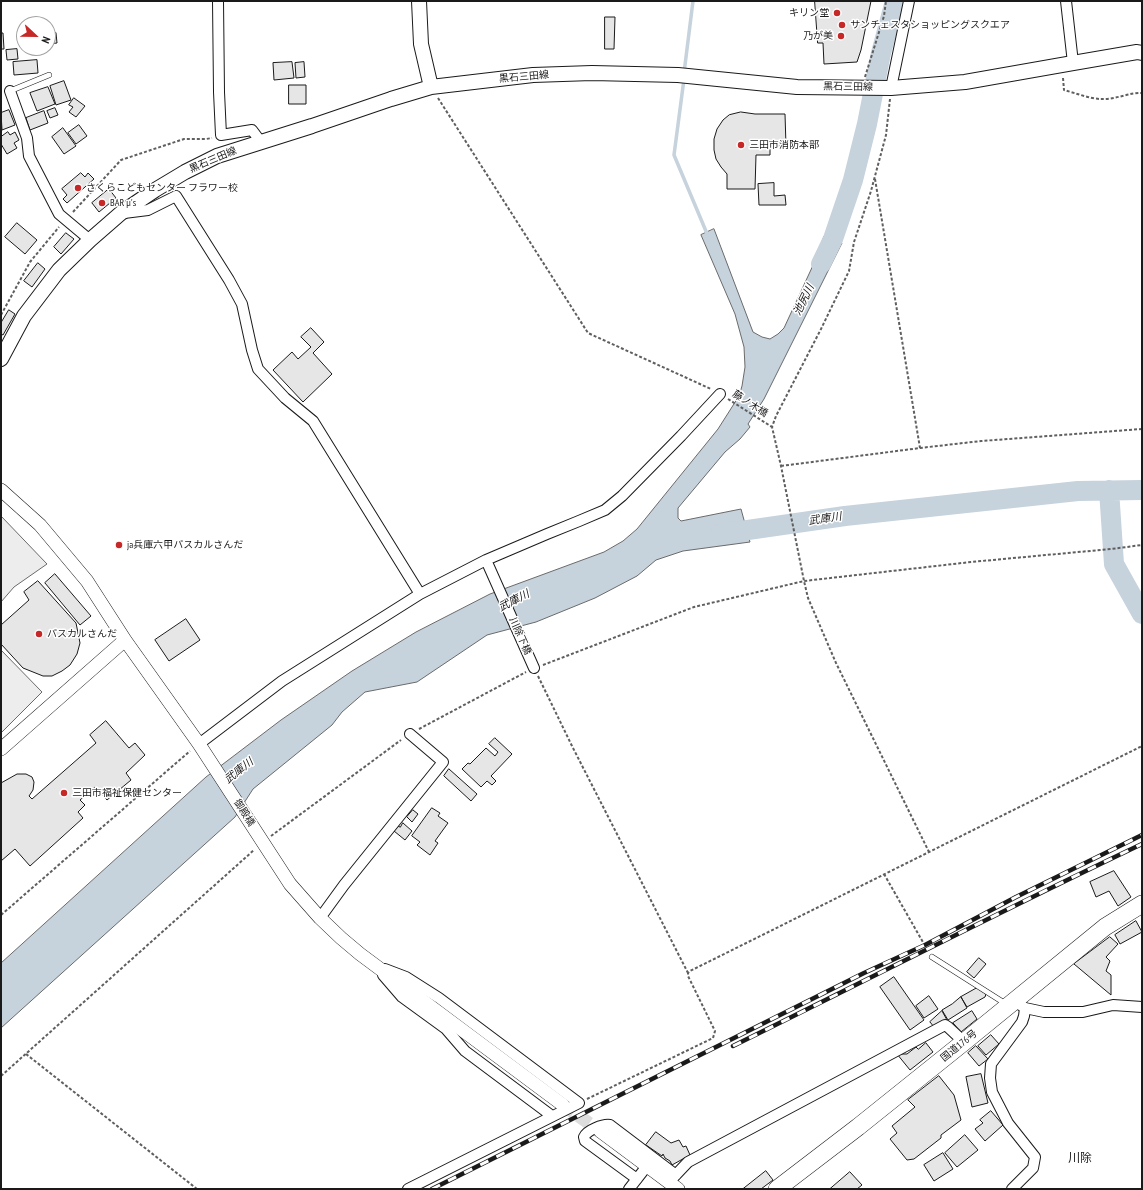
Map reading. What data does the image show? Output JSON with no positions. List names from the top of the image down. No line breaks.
{"streets":{"highway":["国道176号"],"main road":["黒石三田線"],"street":["川除下橋","御殿橋"],"path":["藤ノ木橋"]},"crossings":[["黒石三田線","藤ノ木橋"]],"districts":["川除"],"water":["池尻川","武庫川"],"places":["キリン堂","サンチェスタショッピングスクエア","乃が美","三田市消防本部","さくらこどもセンター フラワー校","BAR μ's","ja兵庫六甲パスカルさんだ","パスカルさんだ","三田市福祉保健センター"],"north":"right"}
